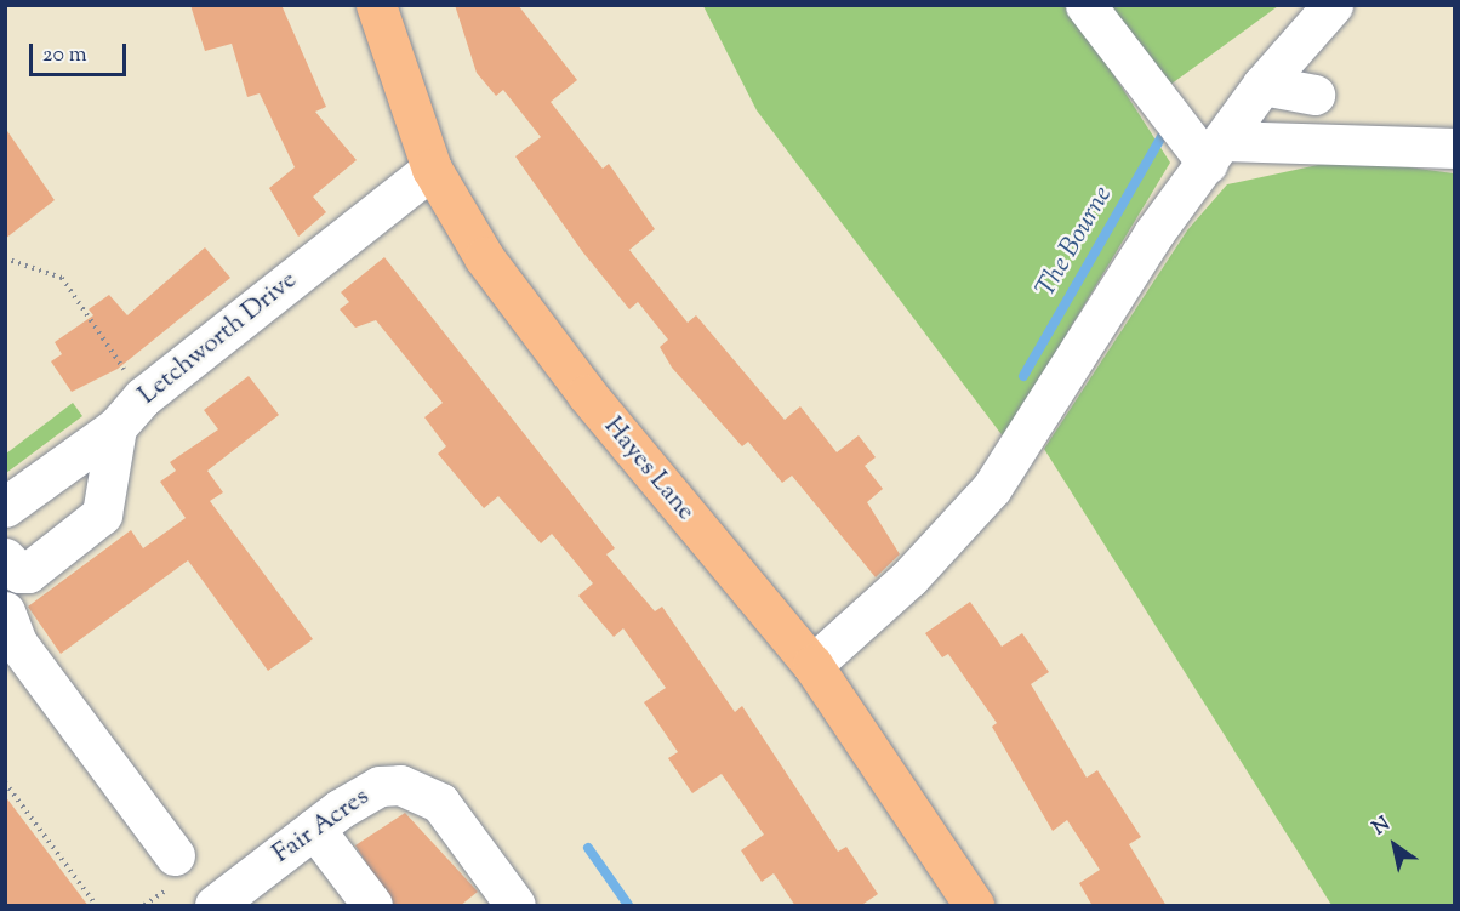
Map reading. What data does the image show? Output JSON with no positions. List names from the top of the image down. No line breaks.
{"streets":{"main road":["Hayes Lane"],"street":["Letchworth Drive","Fair Acres"]},"crossings":[["Letchworth Drive","Hayes Lane"]],"water":["The Bourne"],"scale_bar":"20 m","north":"top left"}
